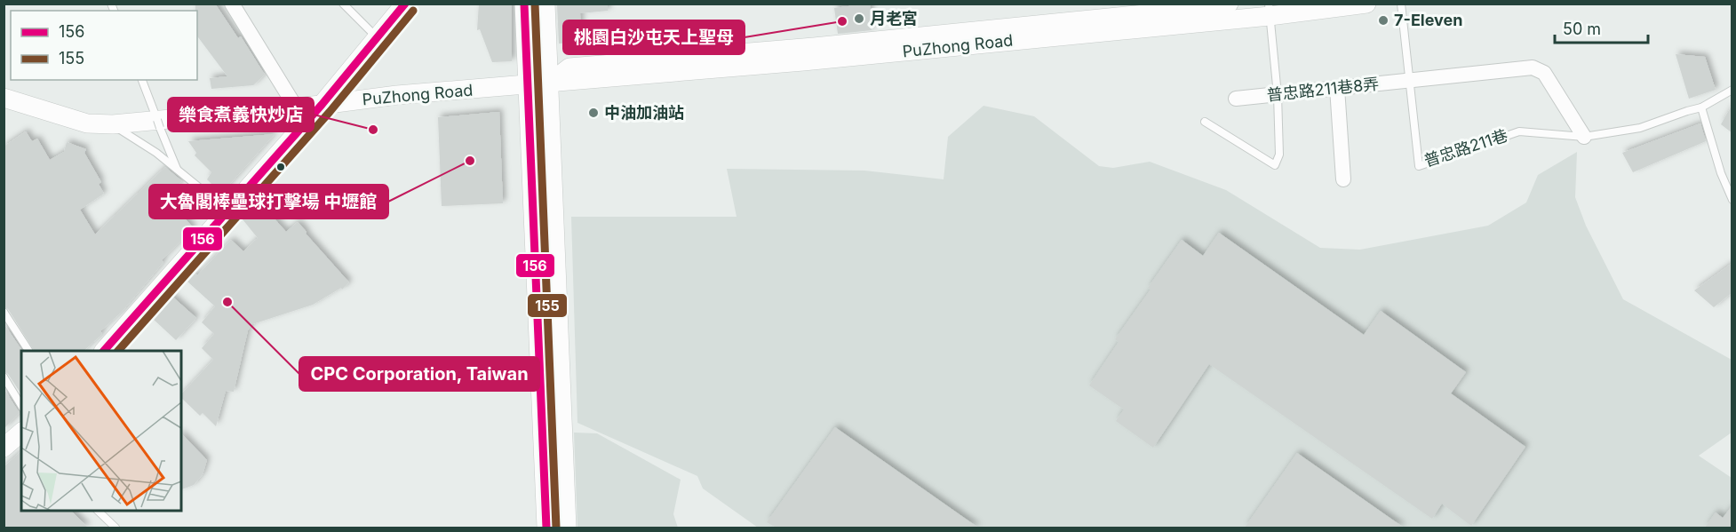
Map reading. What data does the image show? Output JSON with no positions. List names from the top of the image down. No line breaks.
{"streets":{"street":["PuZhong Road","普忠路211巷8弄"],"lane":["普忠路211巷"]},"crossings":[["普忠路211巷8弄","普忠路211巷"]],"places":["月老宮","7-Eleven","桃園白沙屯天上聖母","中油加油站","樂食煮義快炒店","大魯閣棒壘球打擊場 中壢館","CPC Corporation, Taiwan"],"lines":["transit line 156","transit line 155"],"legend":["156","155"],"scale_bar":"50 m"}
